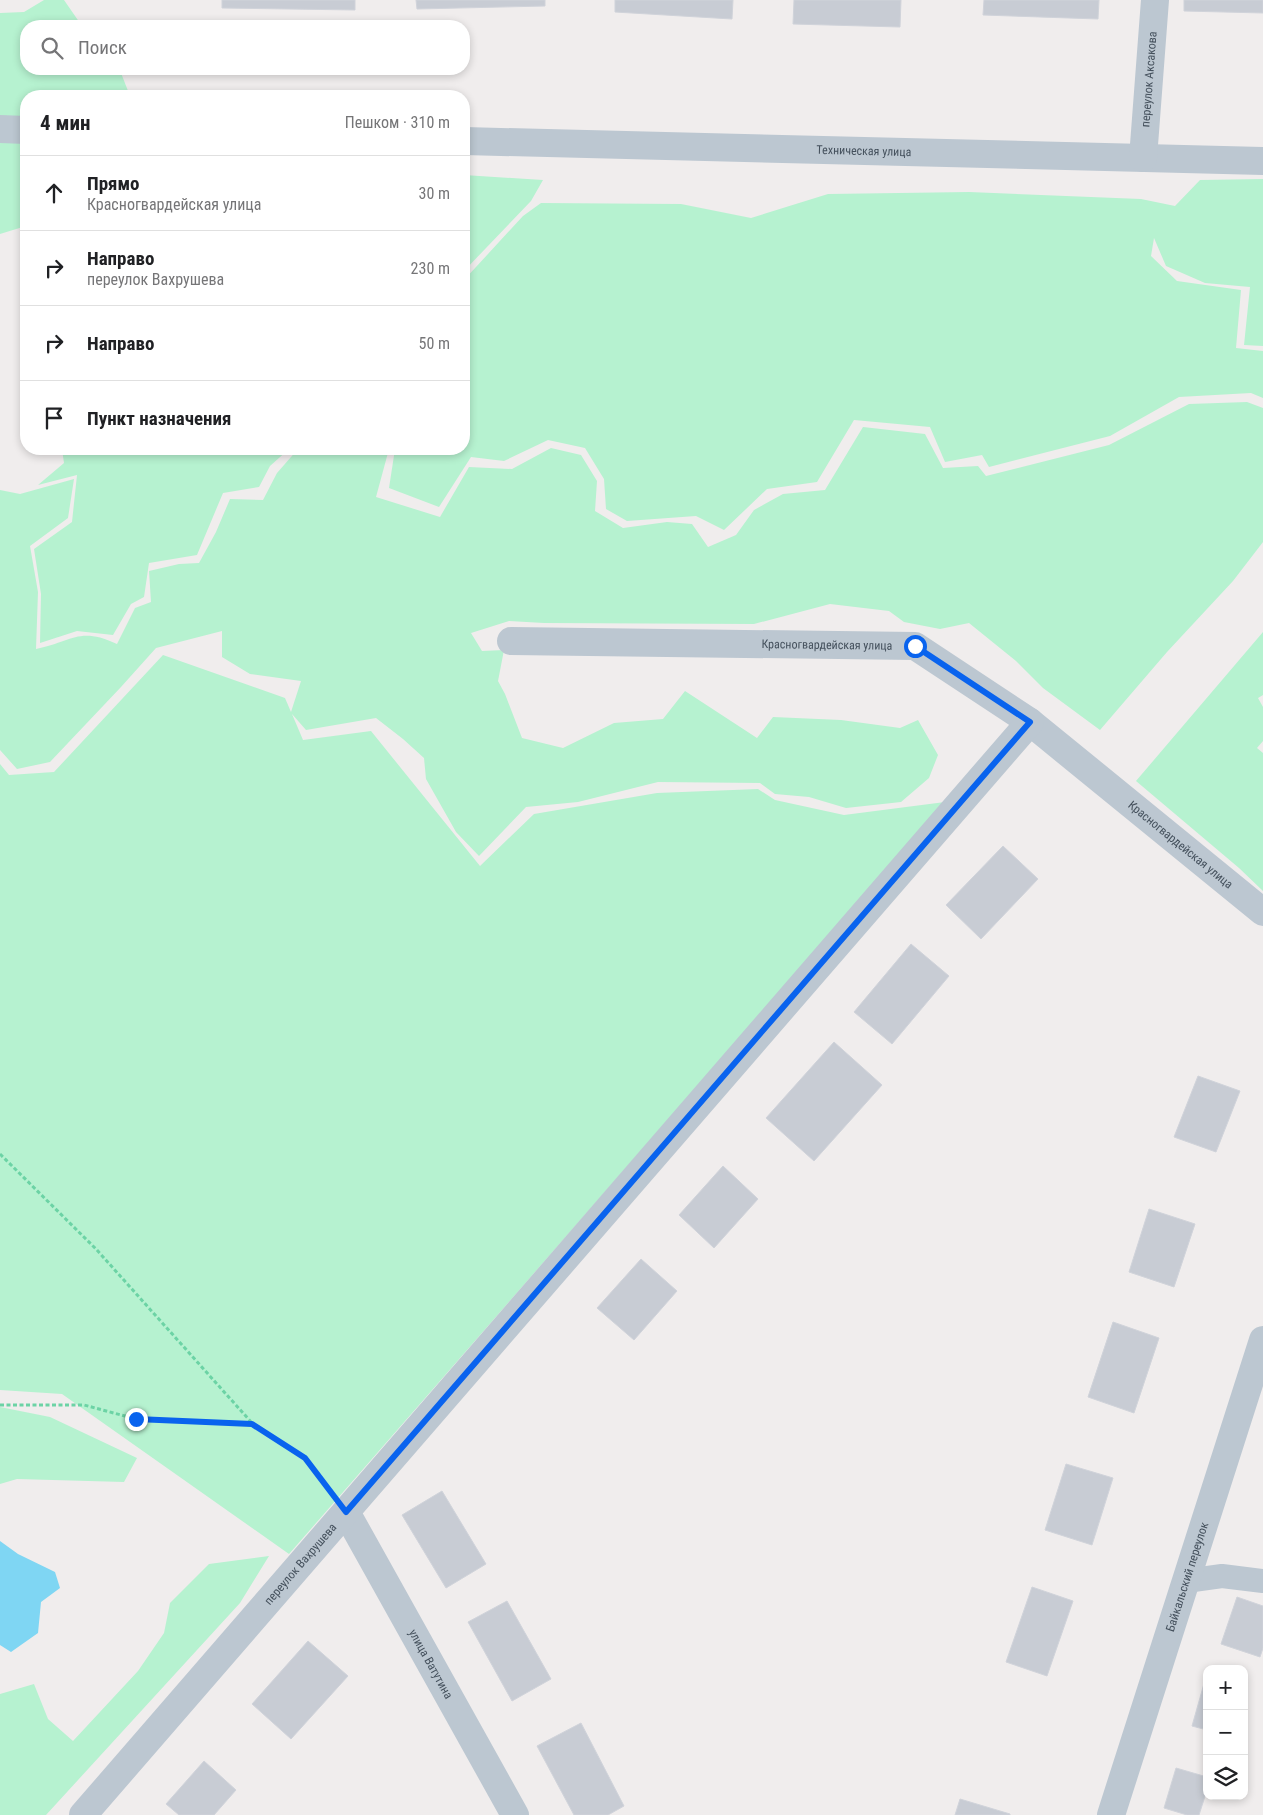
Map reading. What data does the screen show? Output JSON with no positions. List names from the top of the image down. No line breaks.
{"streets":{"street":["переулок Аксакова","Техническая улица","Красногвардейская улица","переулок Вахрушева","Байкальский переулок","улица Ватутина"]},"crossings":[["переулок Аксакова","Техническая улица"],["Красногвардейская улица","переулок Вахрушева"],["переулок Вахрушева","улица Ватутина"]],"page":{"search":"Поиск","heading":["4 мин","Пешком · 310 m"],"list":[["Прямо","Красногвардейская улица","30 m"],["Направо","переулок Вахрушева","230 m"],["Направо","50 m"],"Пункт назначения"],"map_buttons":["+","−"]}}
